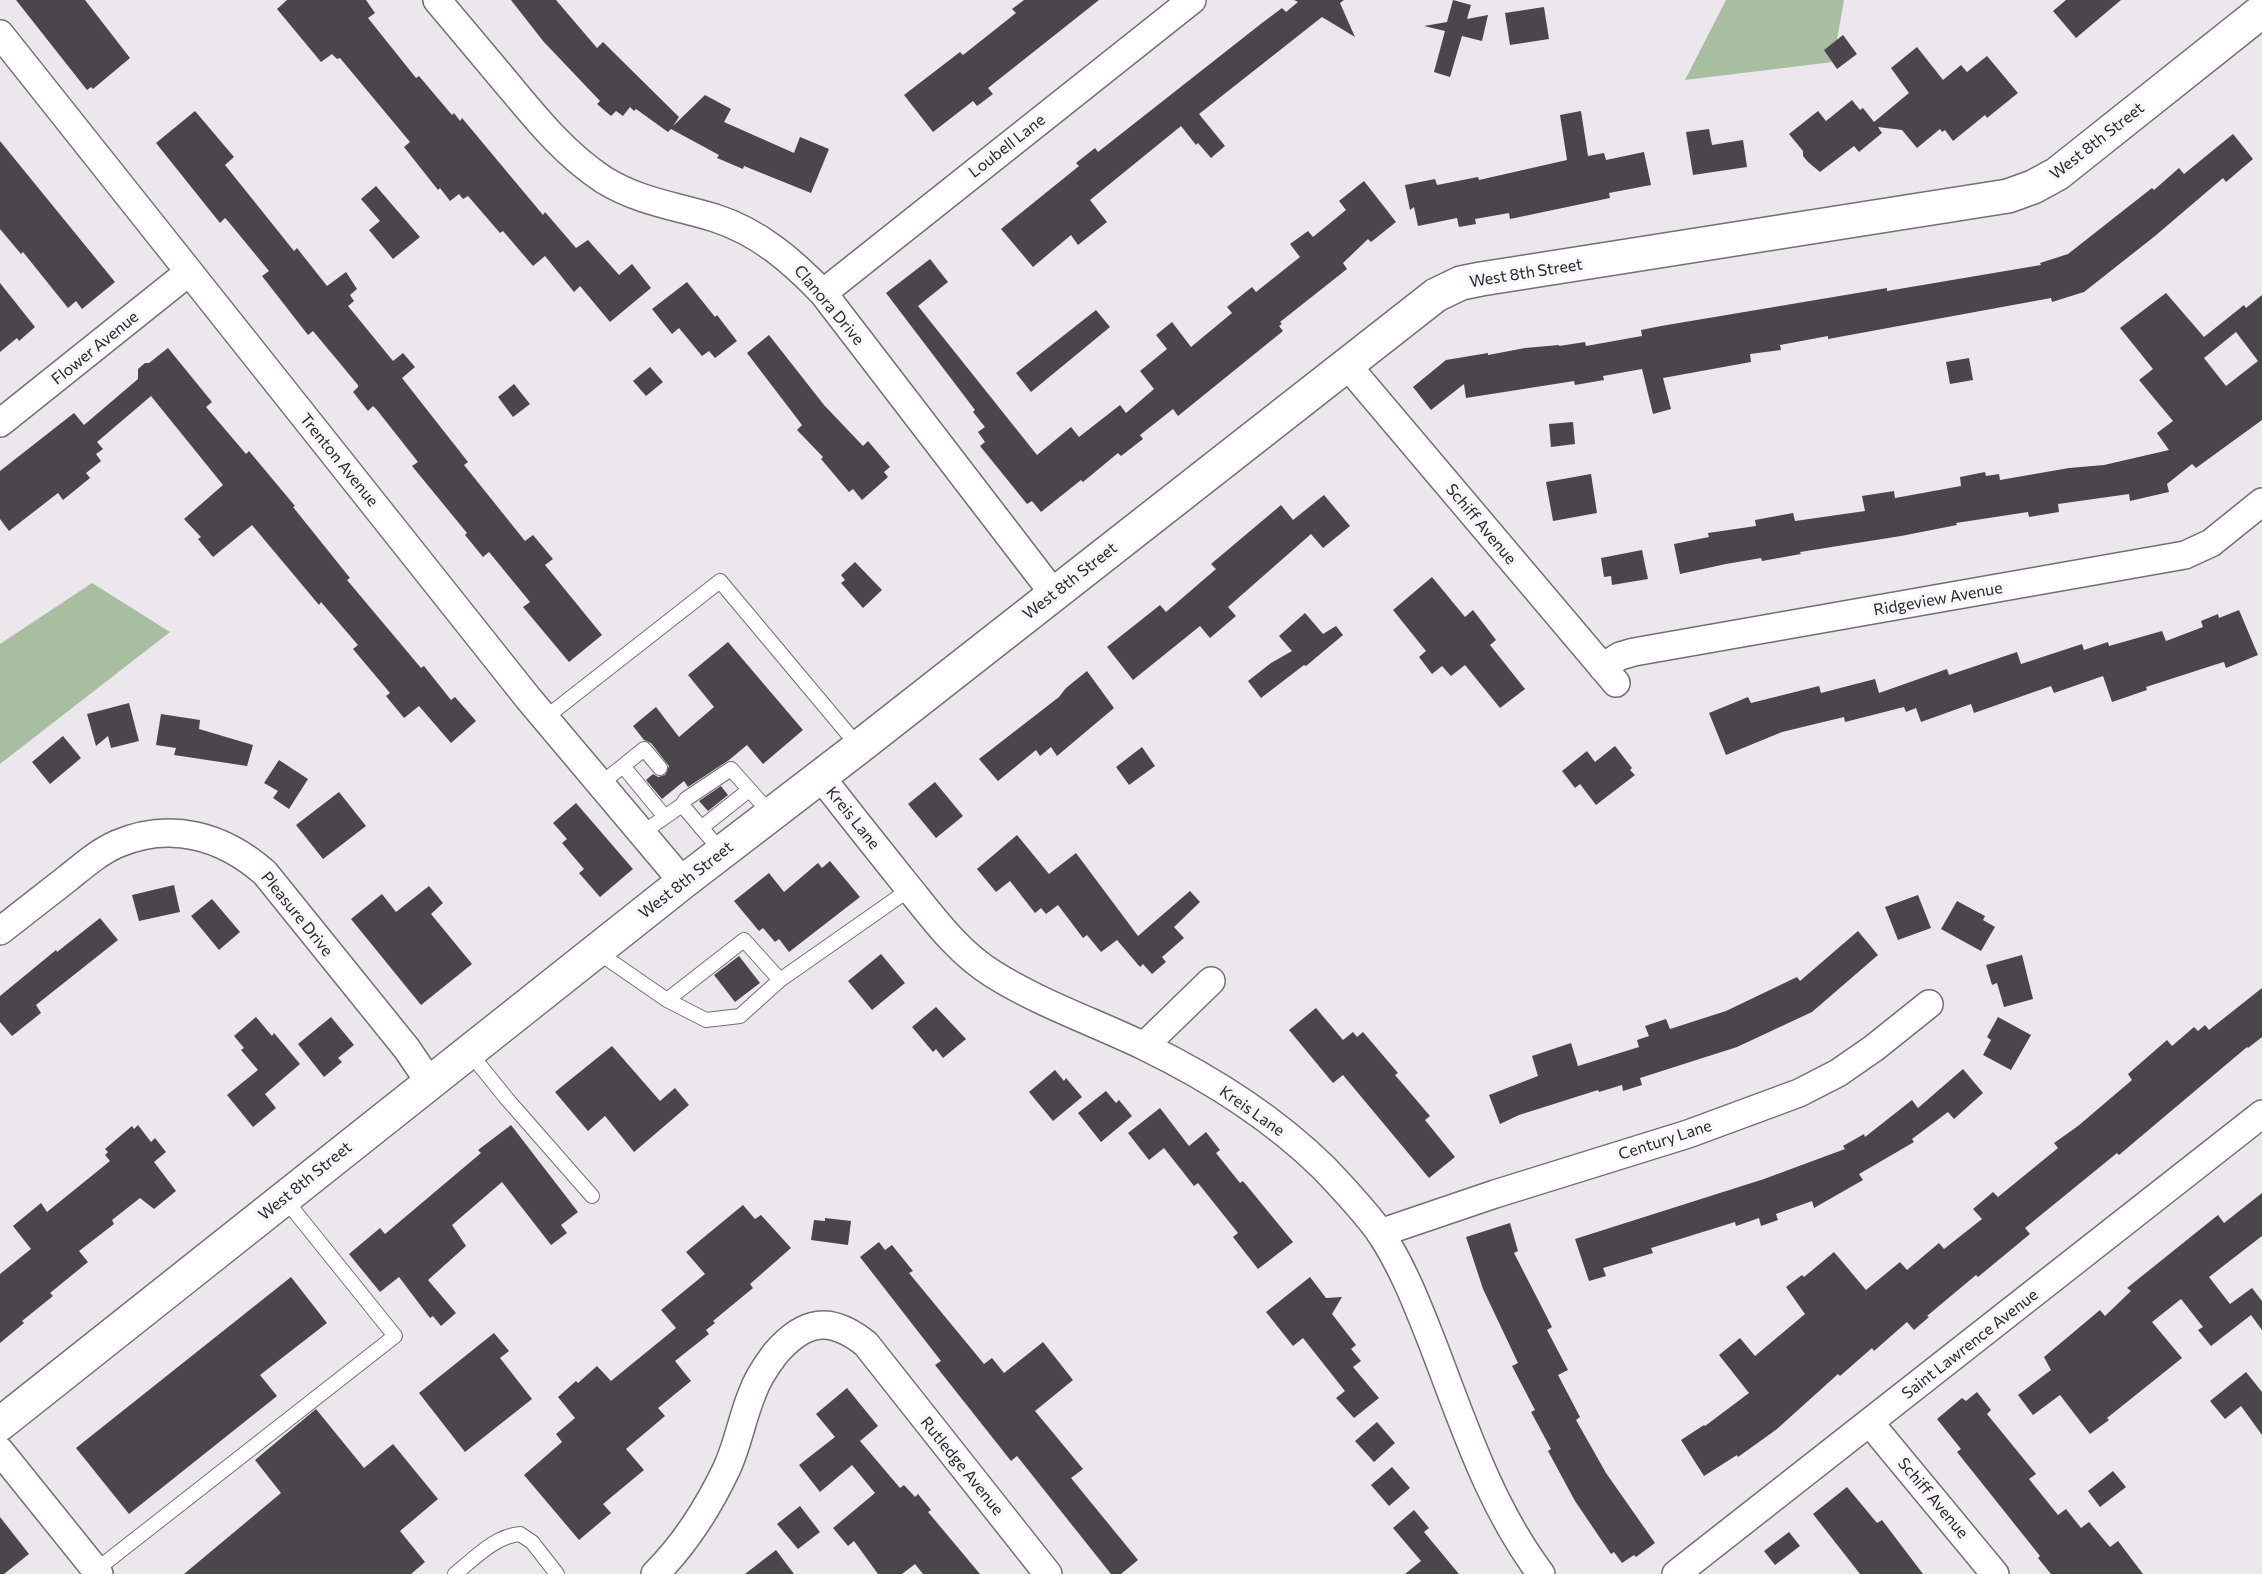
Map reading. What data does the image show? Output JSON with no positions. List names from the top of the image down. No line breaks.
{"streets":{"street":["West 8th Street","Loubell Lane","Clanora Drive","Flower Avenue","Trenton Avenue","Schiff Avenue","Ridgeview Avenue","Kreis Lane","Pleasure Drive","Century Lane","Saint Lawrence Avenue","Rutledge Avenue"]},"crossings":[["West 8th Street","Clanora Drive"],["West 8th Street","Trenton Avenue"],["West 8th Street","Schiff Avenue"],["West 8th Street","Kreis Lane"],["West 8th Street","Pleasure Drive"],["Loubell Lane","Clanora Drive"],["Flower Avenue","Trenton Avenue"],["Schiff Avenue","Ridgeview Avenue"],["Schiff Avenue","Saint Lawrence Avenue"],["Kreis Lane","Century Lane"]]}
